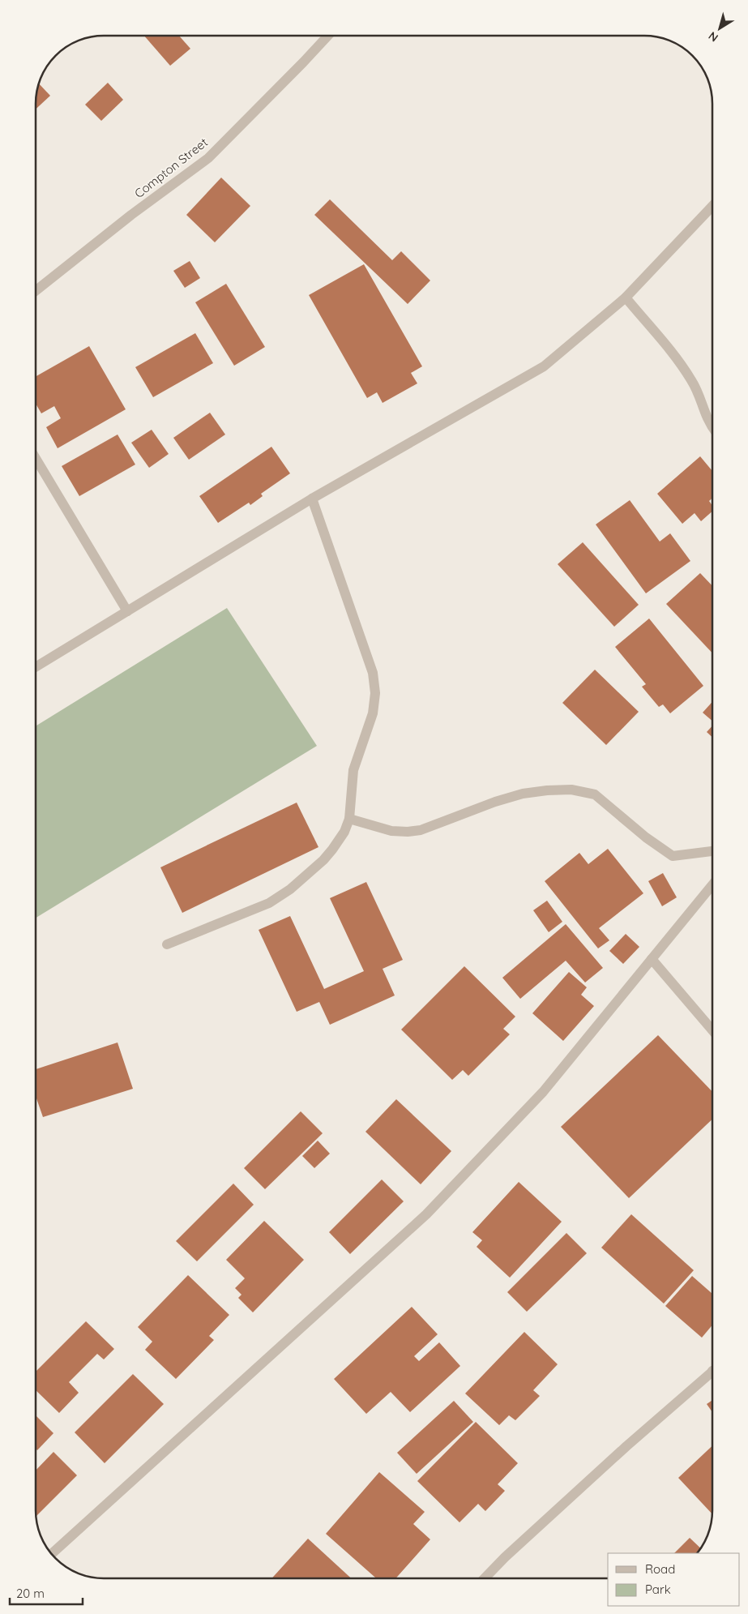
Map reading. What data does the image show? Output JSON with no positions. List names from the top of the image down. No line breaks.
{"streets":{"street":["Compton Street"]},"legend":["Road","Park"],"scale_bar":"20 m","north":"bottom left"}
